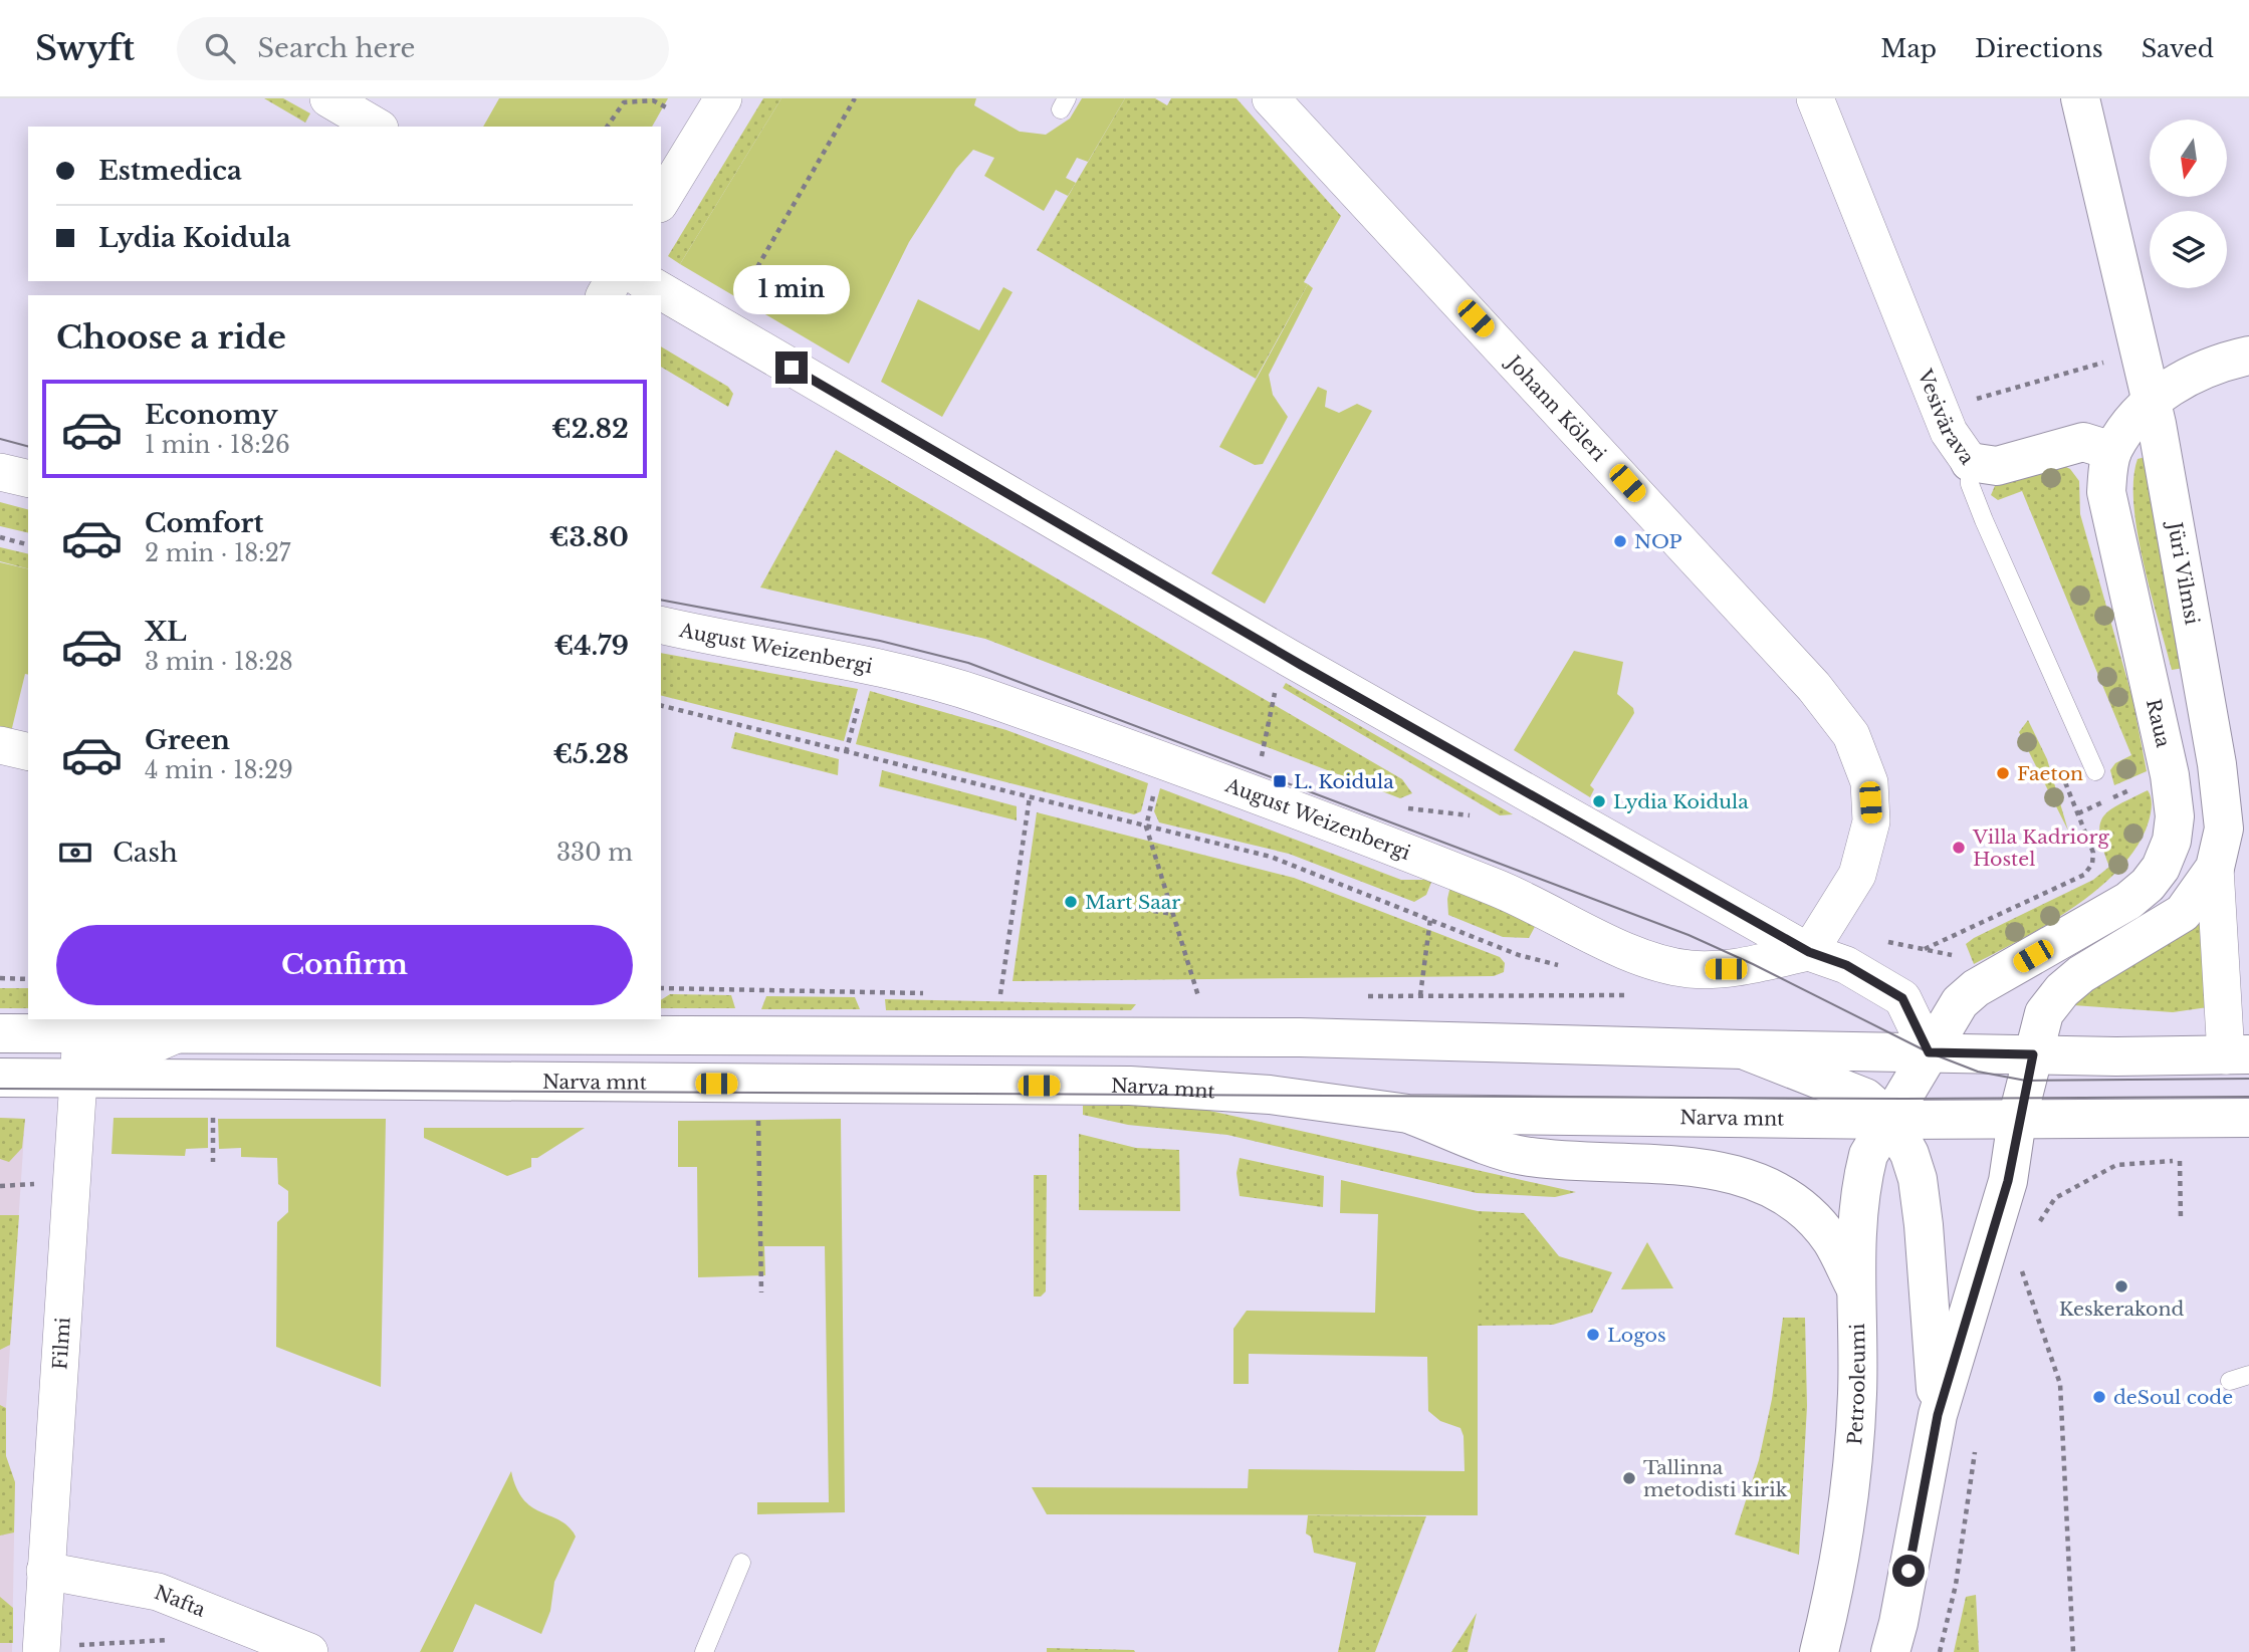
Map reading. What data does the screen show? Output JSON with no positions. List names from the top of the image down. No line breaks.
{"streets":{"main road":["Jüri Vilmsi","Raua","Narva mnt","Petrooleumi"],"street":["Johann Köleri","Vesivärava","August Weizenbergi","Filmi","Nafta"]},"crossings":[["Johann Köleri","August Weizenbergi"],["Jüri Vilmsi","Raua"],["Jüri Vilmsi","Narva mnt"],["Raua","Narva mnt"],["Raua","Petrooleumi"],["Narva mnt","Filmi"],["Narva mnt","Petrooleumi"],["Filmi","Nafta"]],"places":{"other":["NOP","Faeton","Lydia Koidula","Villa Kadriorg Hostel","Mart Saar","Keskerakond","Logos","deSoul code","Tallinna metodisti kirik"],"transit":["L. Koidula"]},"north":"bottom","page":{"header":"Swyft","search":"Search here","nav":["Map","Directions","Saved"],"banner":["Estmedica","Lydia Koidula"],"bubble":"1 min","heading":"Choose a ride","list":[{"name":"Economy","note":"1 min · 18:26","value":"€2.82"},{"name":"Comfort","note":"2 min · 18:27","value":"€3.80"},{"name":"XL","note":"3 min · 18:28","value":"€4.79"},{"name":"Green","note":"4 min · 18:29","value":"€5.28"}],"pay":["Cash","330 m"],"buttons":"Confirm"}}
